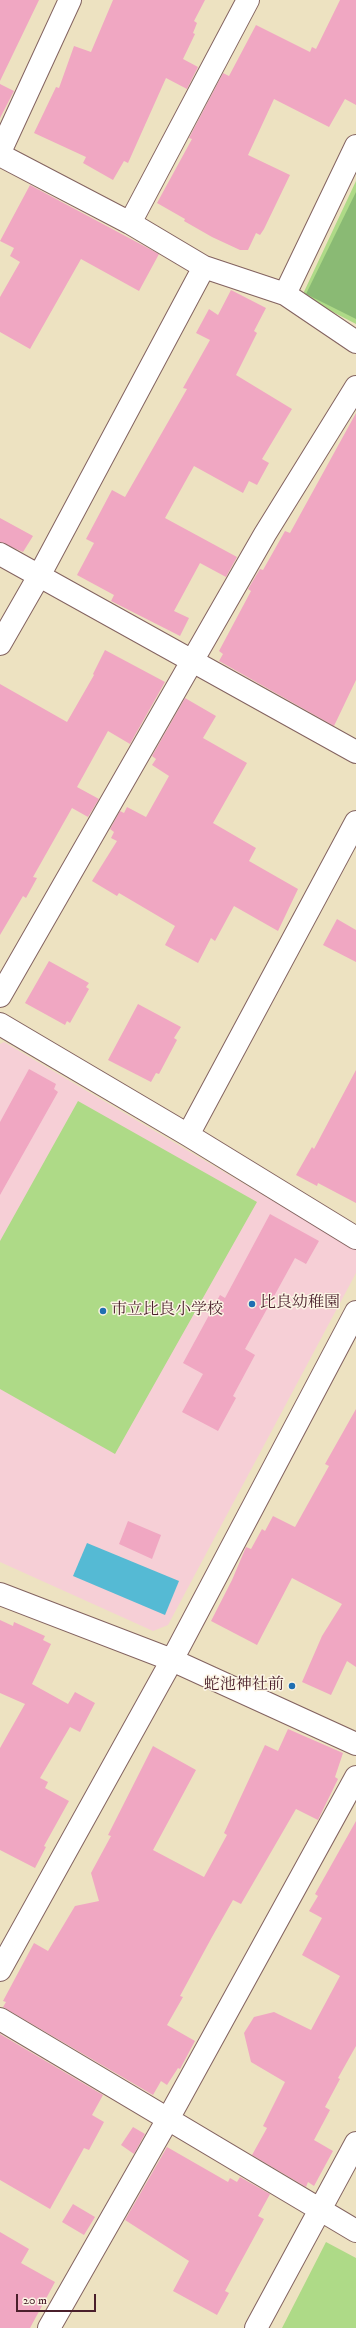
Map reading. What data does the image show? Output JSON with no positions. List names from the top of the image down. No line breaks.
{"places":["比良幼稚園","市立比良小学校","蛇池神社前"],"scale_bar":"20 m"}
